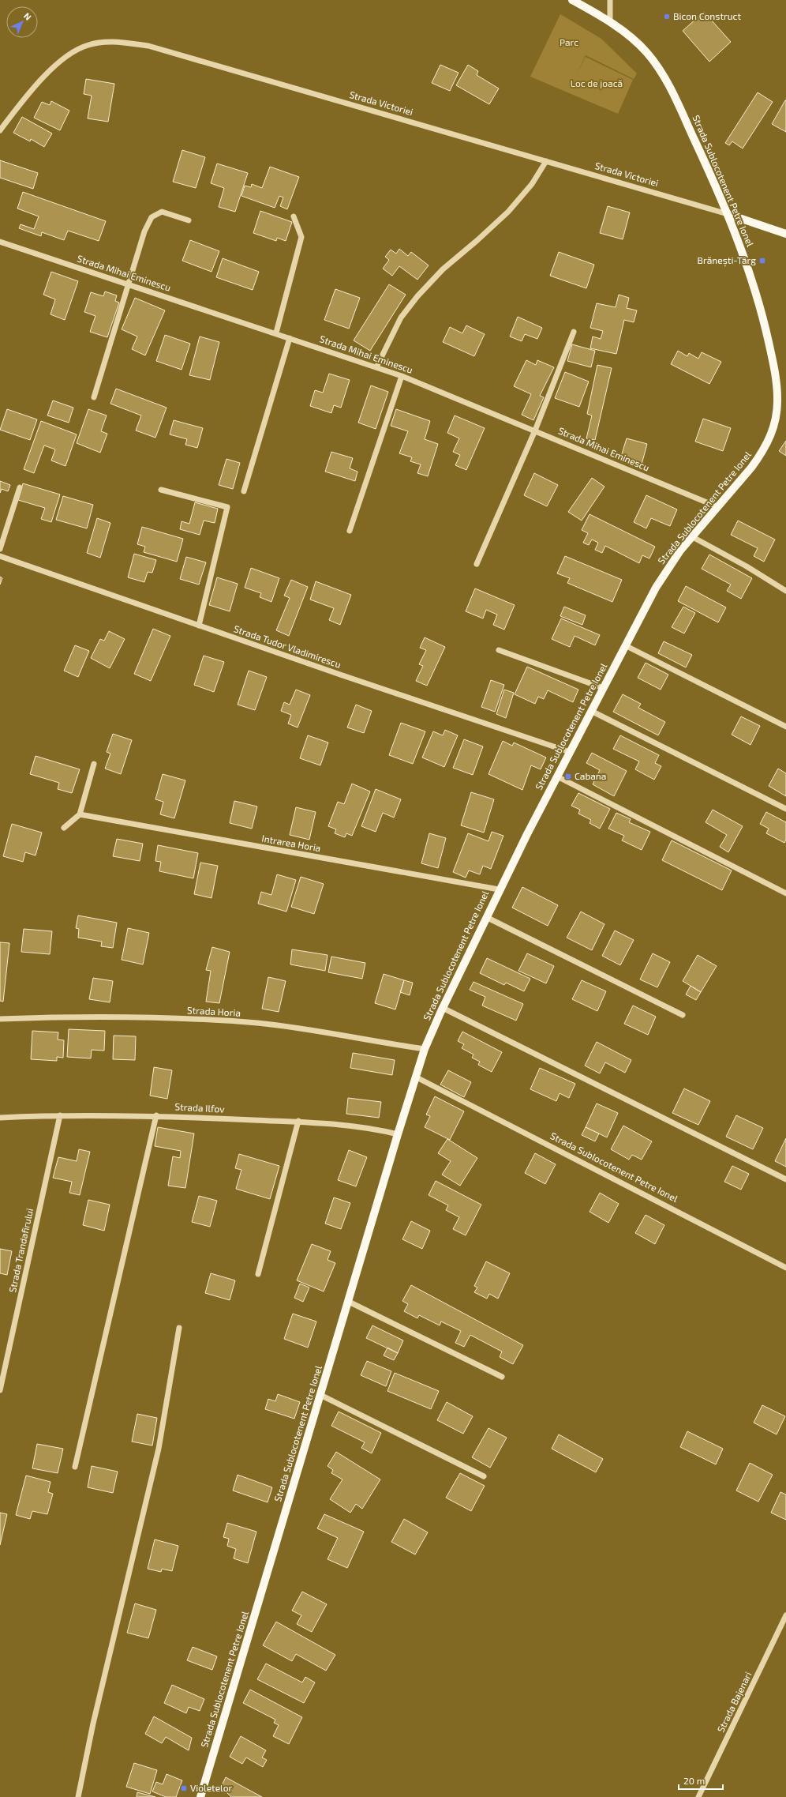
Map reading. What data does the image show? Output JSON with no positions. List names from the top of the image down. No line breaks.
{"streets":{"main road":["Strada Victoriei","Strada Sublocotenent Petre Ionel"],"street":["Strada Mihai Eminescu","Strada Tudor Vladimirescu","Intrarea Horia","Strada Horia","Strada Ilfov","Strada Trandafirului","Strada Bajenari"]},"crossings":[["Strada Victoriei","Strada Sublocotenent Petre Ionel"],["Strada Sublocotenent Petre Ionel","Strada Mihai Eminescu"],["Strada Sublocotenent Petre Ionel","Strada Tudor Vladimirescu"],["Strada Sublocotenent Petre Ionel","Intrarea Horia"],["Strada Sublocotenent Petre Ionel","Strada Horia"],["Strada Sublocotenent Petre Ionel","Strada Ilfov"],["Strada Ilfov","Strada Trandafirului"]],"parks":["Parc","Loc de joacă"],"places":{"other":["Bicon Construct"],"transit":["Brănești-Târg","Cabana","Violetelor"]},"scale_bar":"20 m","north":"top right"}
